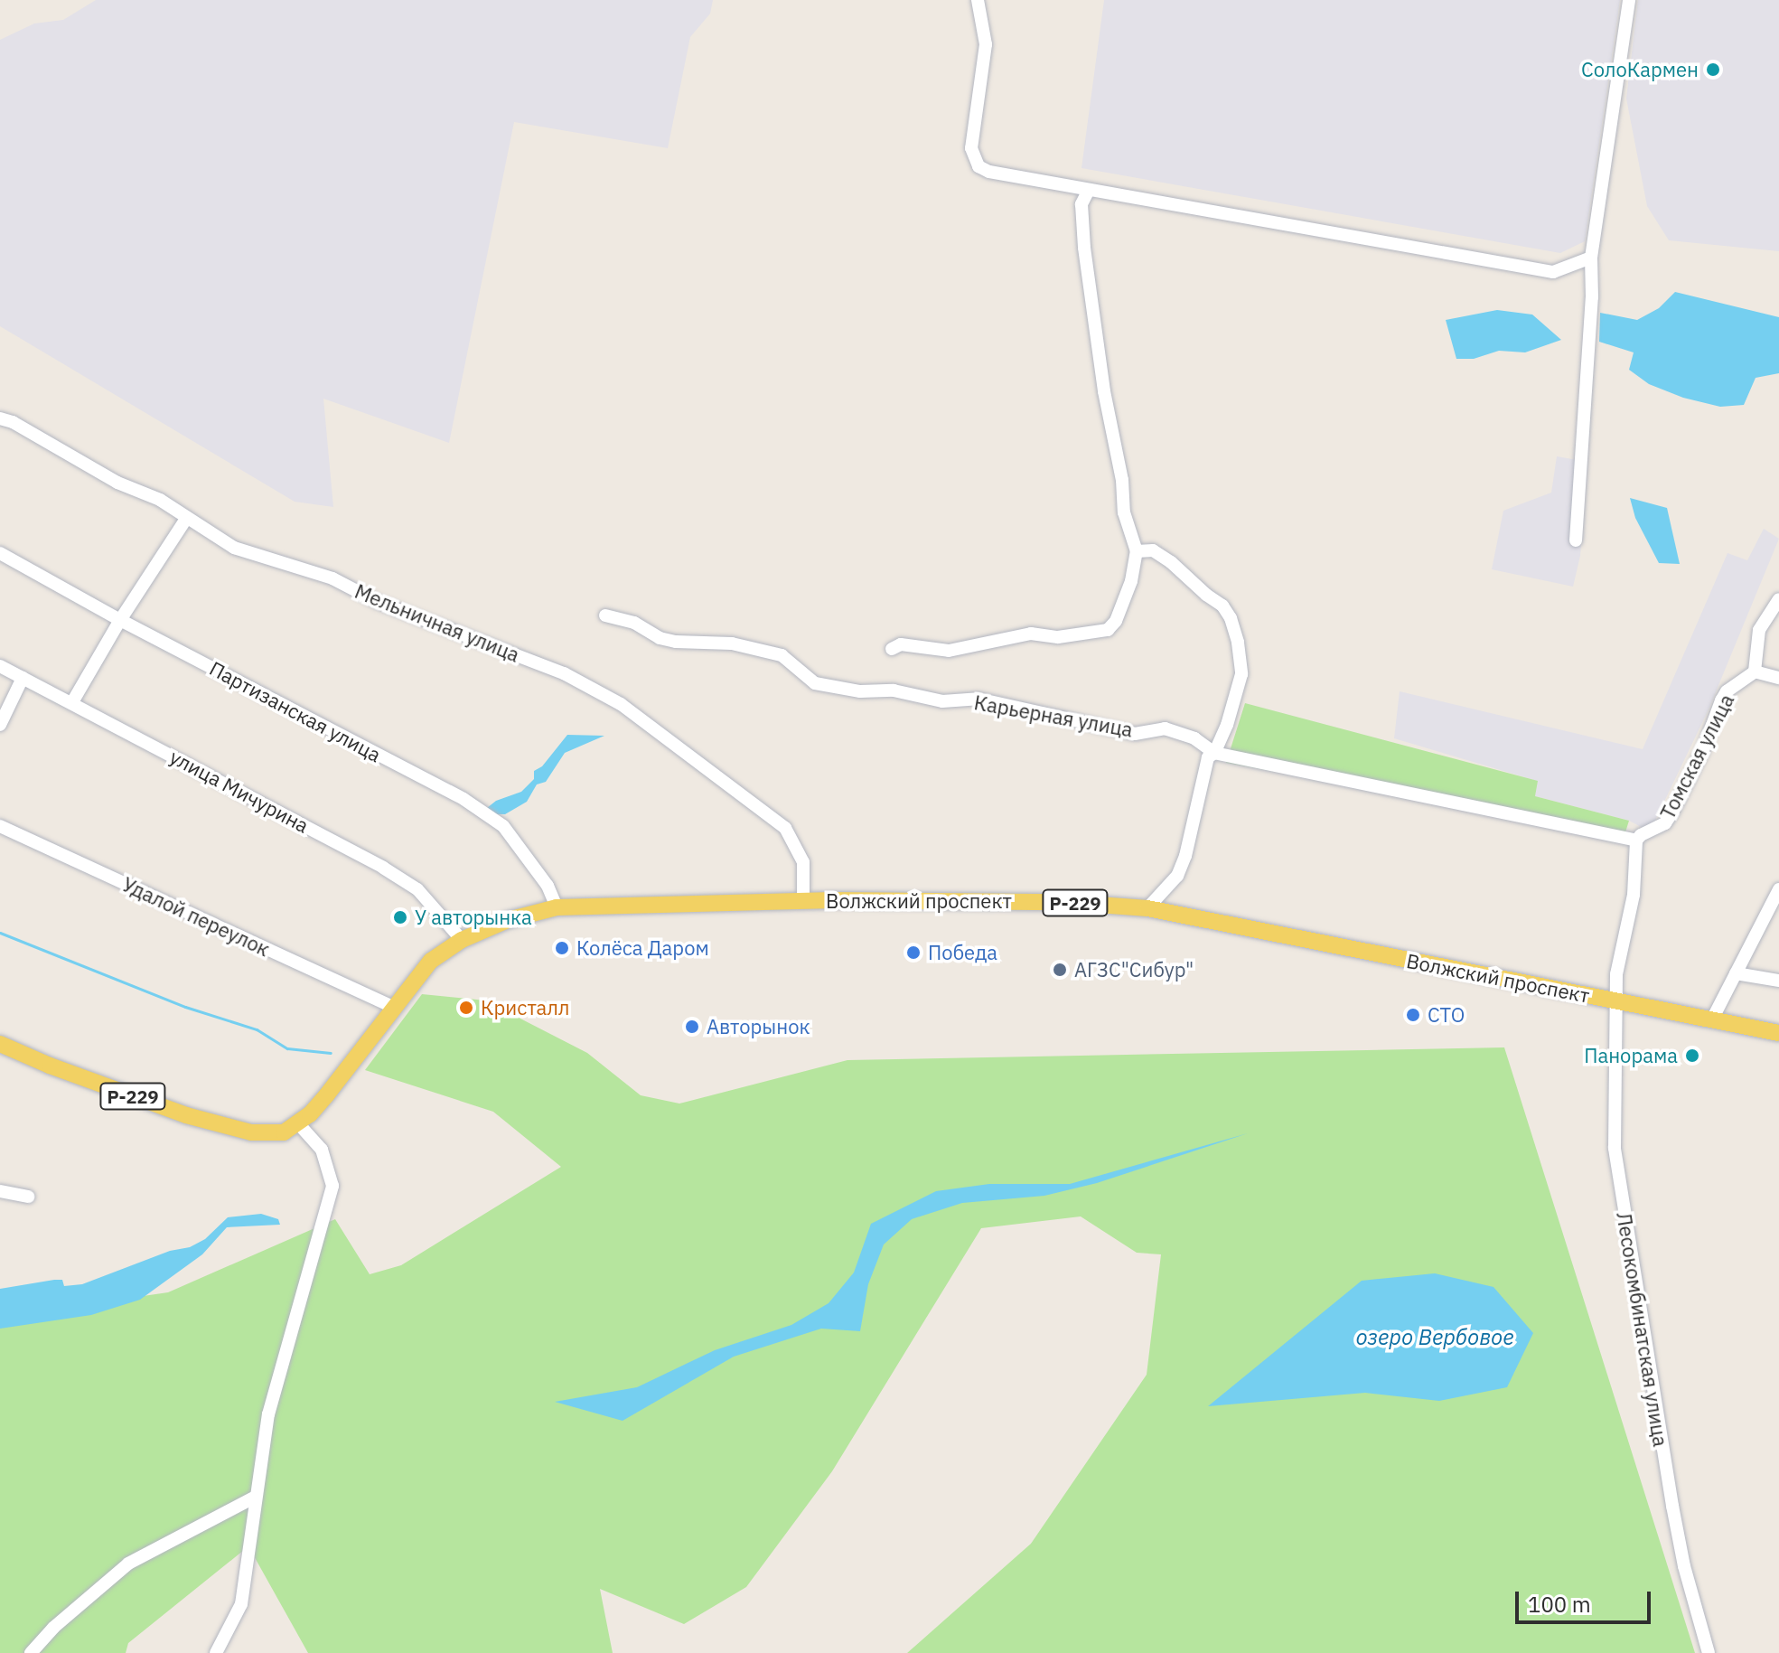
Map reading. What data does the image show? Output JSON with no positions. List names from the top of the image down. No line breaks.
{"streets":{"main road":["Волжский проспект","Р-229"],"street":["Мельничная улица","Партизанская улица","Карьерная улица","Томская улица","улица Мичурина","Удалой переулок","Лесокомбинатская улица"]},"crossings":[["Мельничная улица","Волжский проспект"],["Партизанская улица","Волжский проспект"],["Карьерная улица","Томская улица"],["улица Мичурина","Волжский проспект"],["Волжский проспект","Удалой переулок"],["Волжский проспект","Лесокомбинатская улица"]],"water":["озеро Вербовое"],"places":["СолоКармен","У авторынка","Колёса Даром","Победа","АГЗС\"Сибур\"","Кристалл","СТО","Авторынок","Панорама"],"scale_bar":"100 m"}
